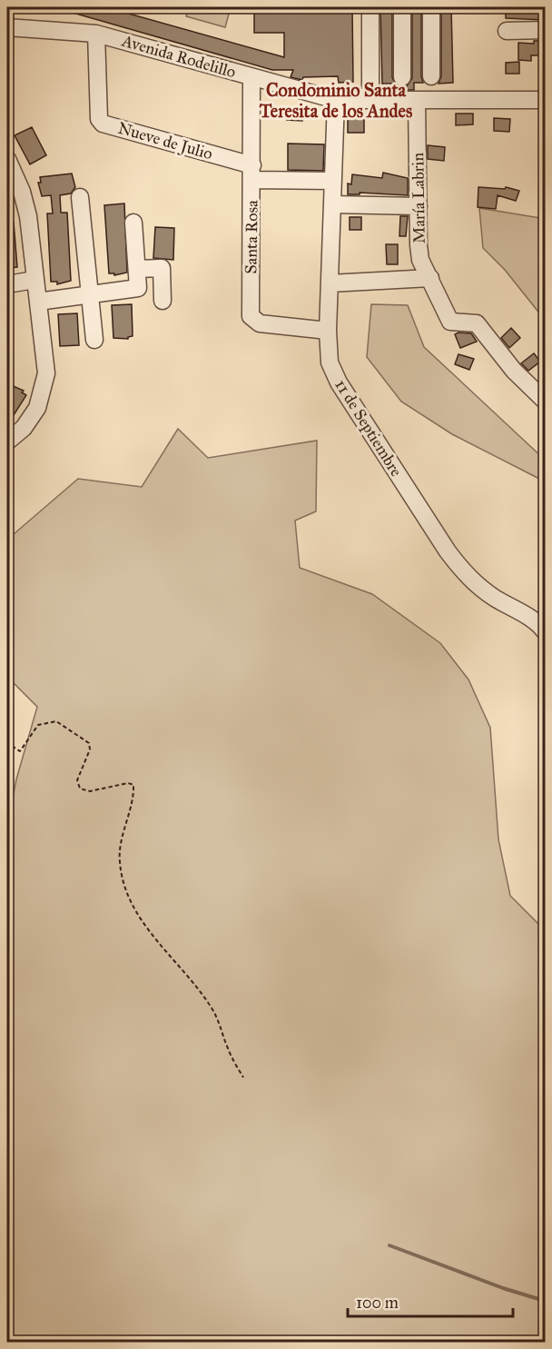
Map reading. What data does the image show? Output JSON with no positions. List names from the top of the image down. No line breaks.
{"streets":{"street":["Avenida Rodelillo","Nueve de Julio","María Labrin","Santa Rosa","11 de Septiembre"]},"crossings":[["Avenida Rodelillo","Nueve de Julio"],["Avenida Rodelillo","María Labrin"],["Avenida Rodelillo","Santa Rosa"],["Avenida Rodelillo","11 de Septiembre"],["Nueve de Julio","Santa Rosa"],["Nueve de Julio","11 de Septiembre"],["Santa Rosa","11 de Septiembre"]],"districts":["Condominio Santa Teresita de los Andes"],"scale_bar":"100 m"}
